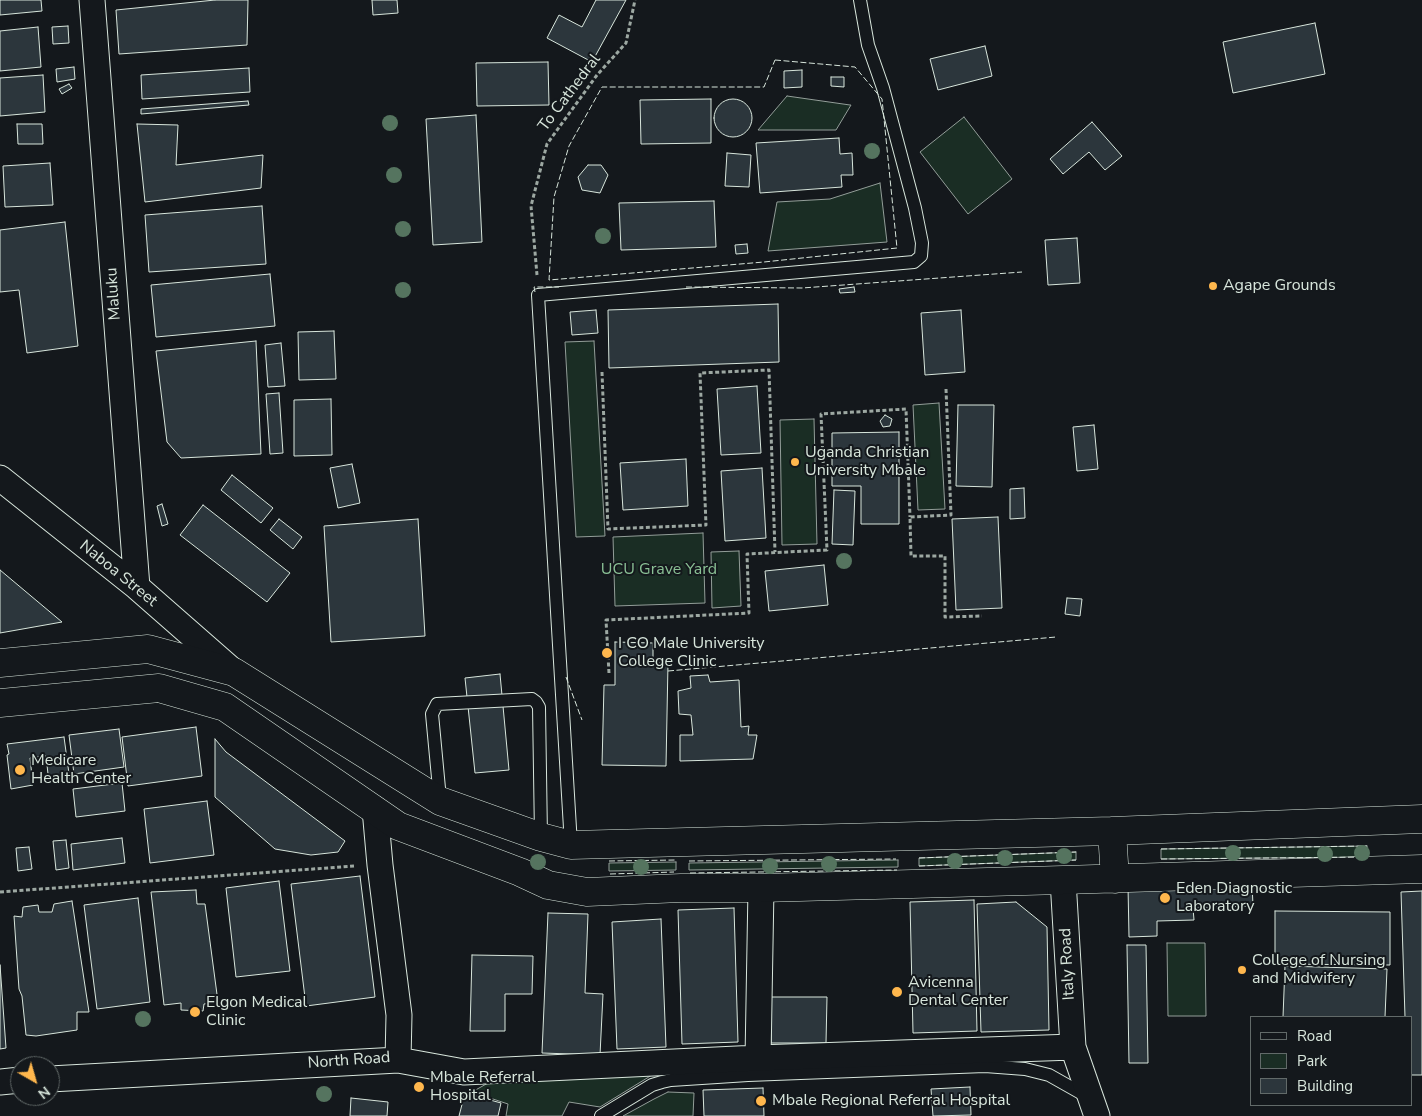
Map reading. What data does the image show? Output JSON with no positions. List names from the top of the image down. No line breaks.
{"streets":{"street":["Maluku","Naboa Street","Italy Road","North Road"],"path":["To Cathedral"]},"crossings":[["Maluku","Naboa Street"]],"parks":["UCU Grave Yard"],"places":["Agape Grounds","Uganda Christian University Mbale","I CO Male University College Clinic","Medicare Health Center","Eden Diagnostic Laboratory","College of Nursing and Midwifery","Avicenna Dental Center","Elgon Medical Clinic","Mbale Referral Hospital","Mbale Regional Referral Hospital"],"legend":["Road","Park","Building"],"north":"bottom right"}
